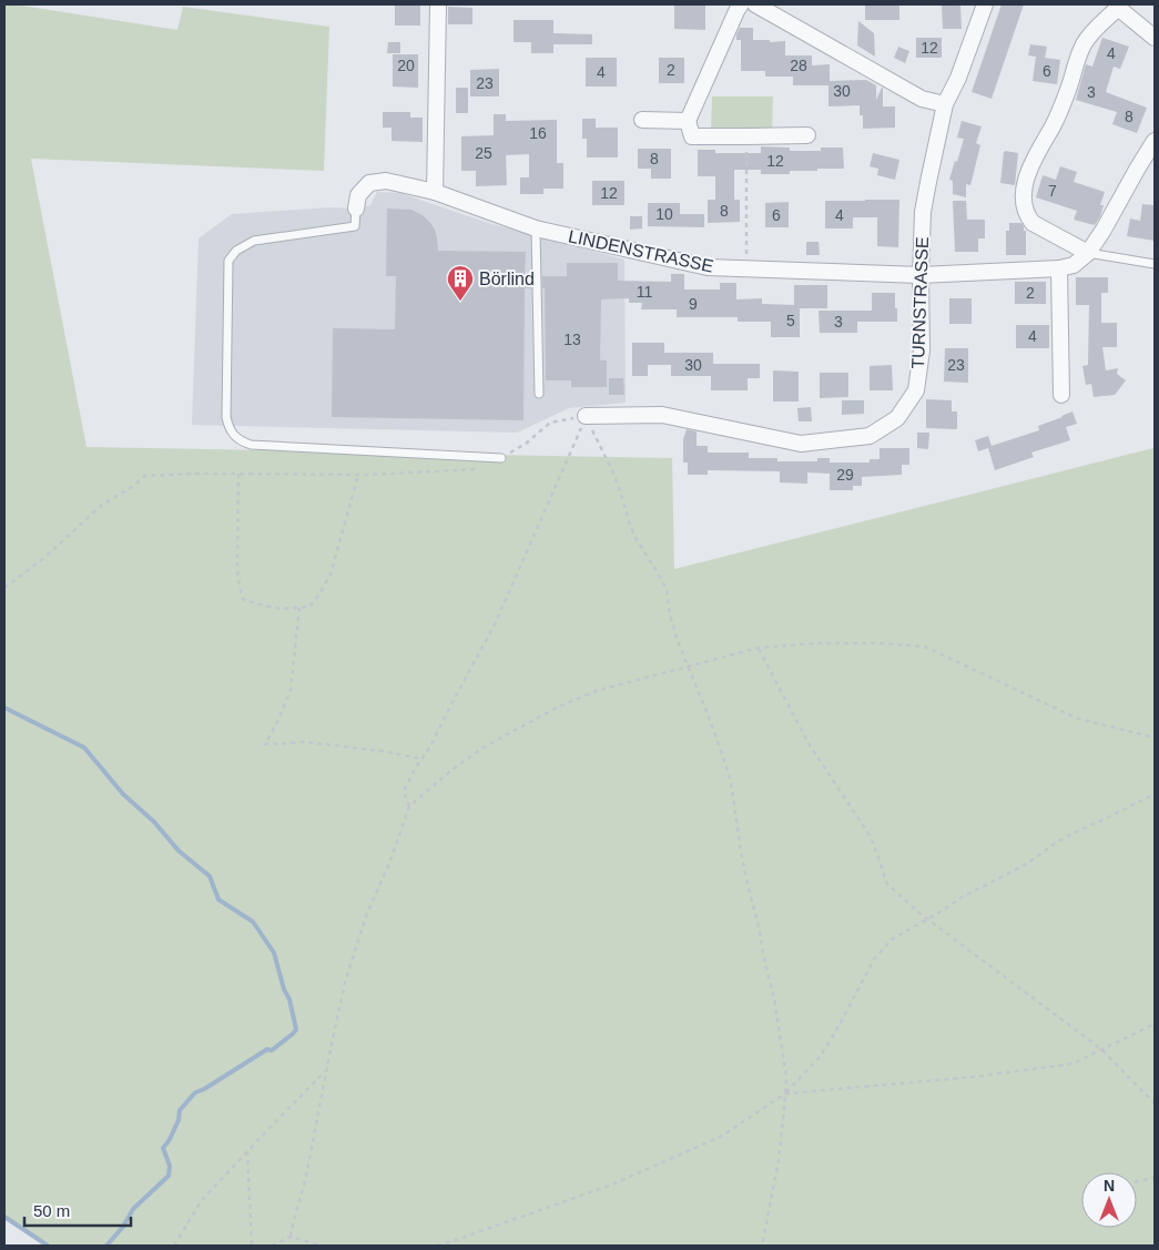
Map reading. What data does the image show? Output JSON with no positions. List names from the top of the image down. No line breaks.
{"streets":{"street":["LINDENSTRASSE","TURNSTRASSE"]},"crossings":[["LINDENSTRASSE","TURNSTRASSE"]],"places":{"building":["Börlind"]},"house_numbers":["12","4","20","28","2","6","4","23","30","3","8","16","25","8","12","7","12","8","10","6","4","11","2","9","5","3","4","13","30","23","29"],"scale_bar":"50 m","north":"top"}
